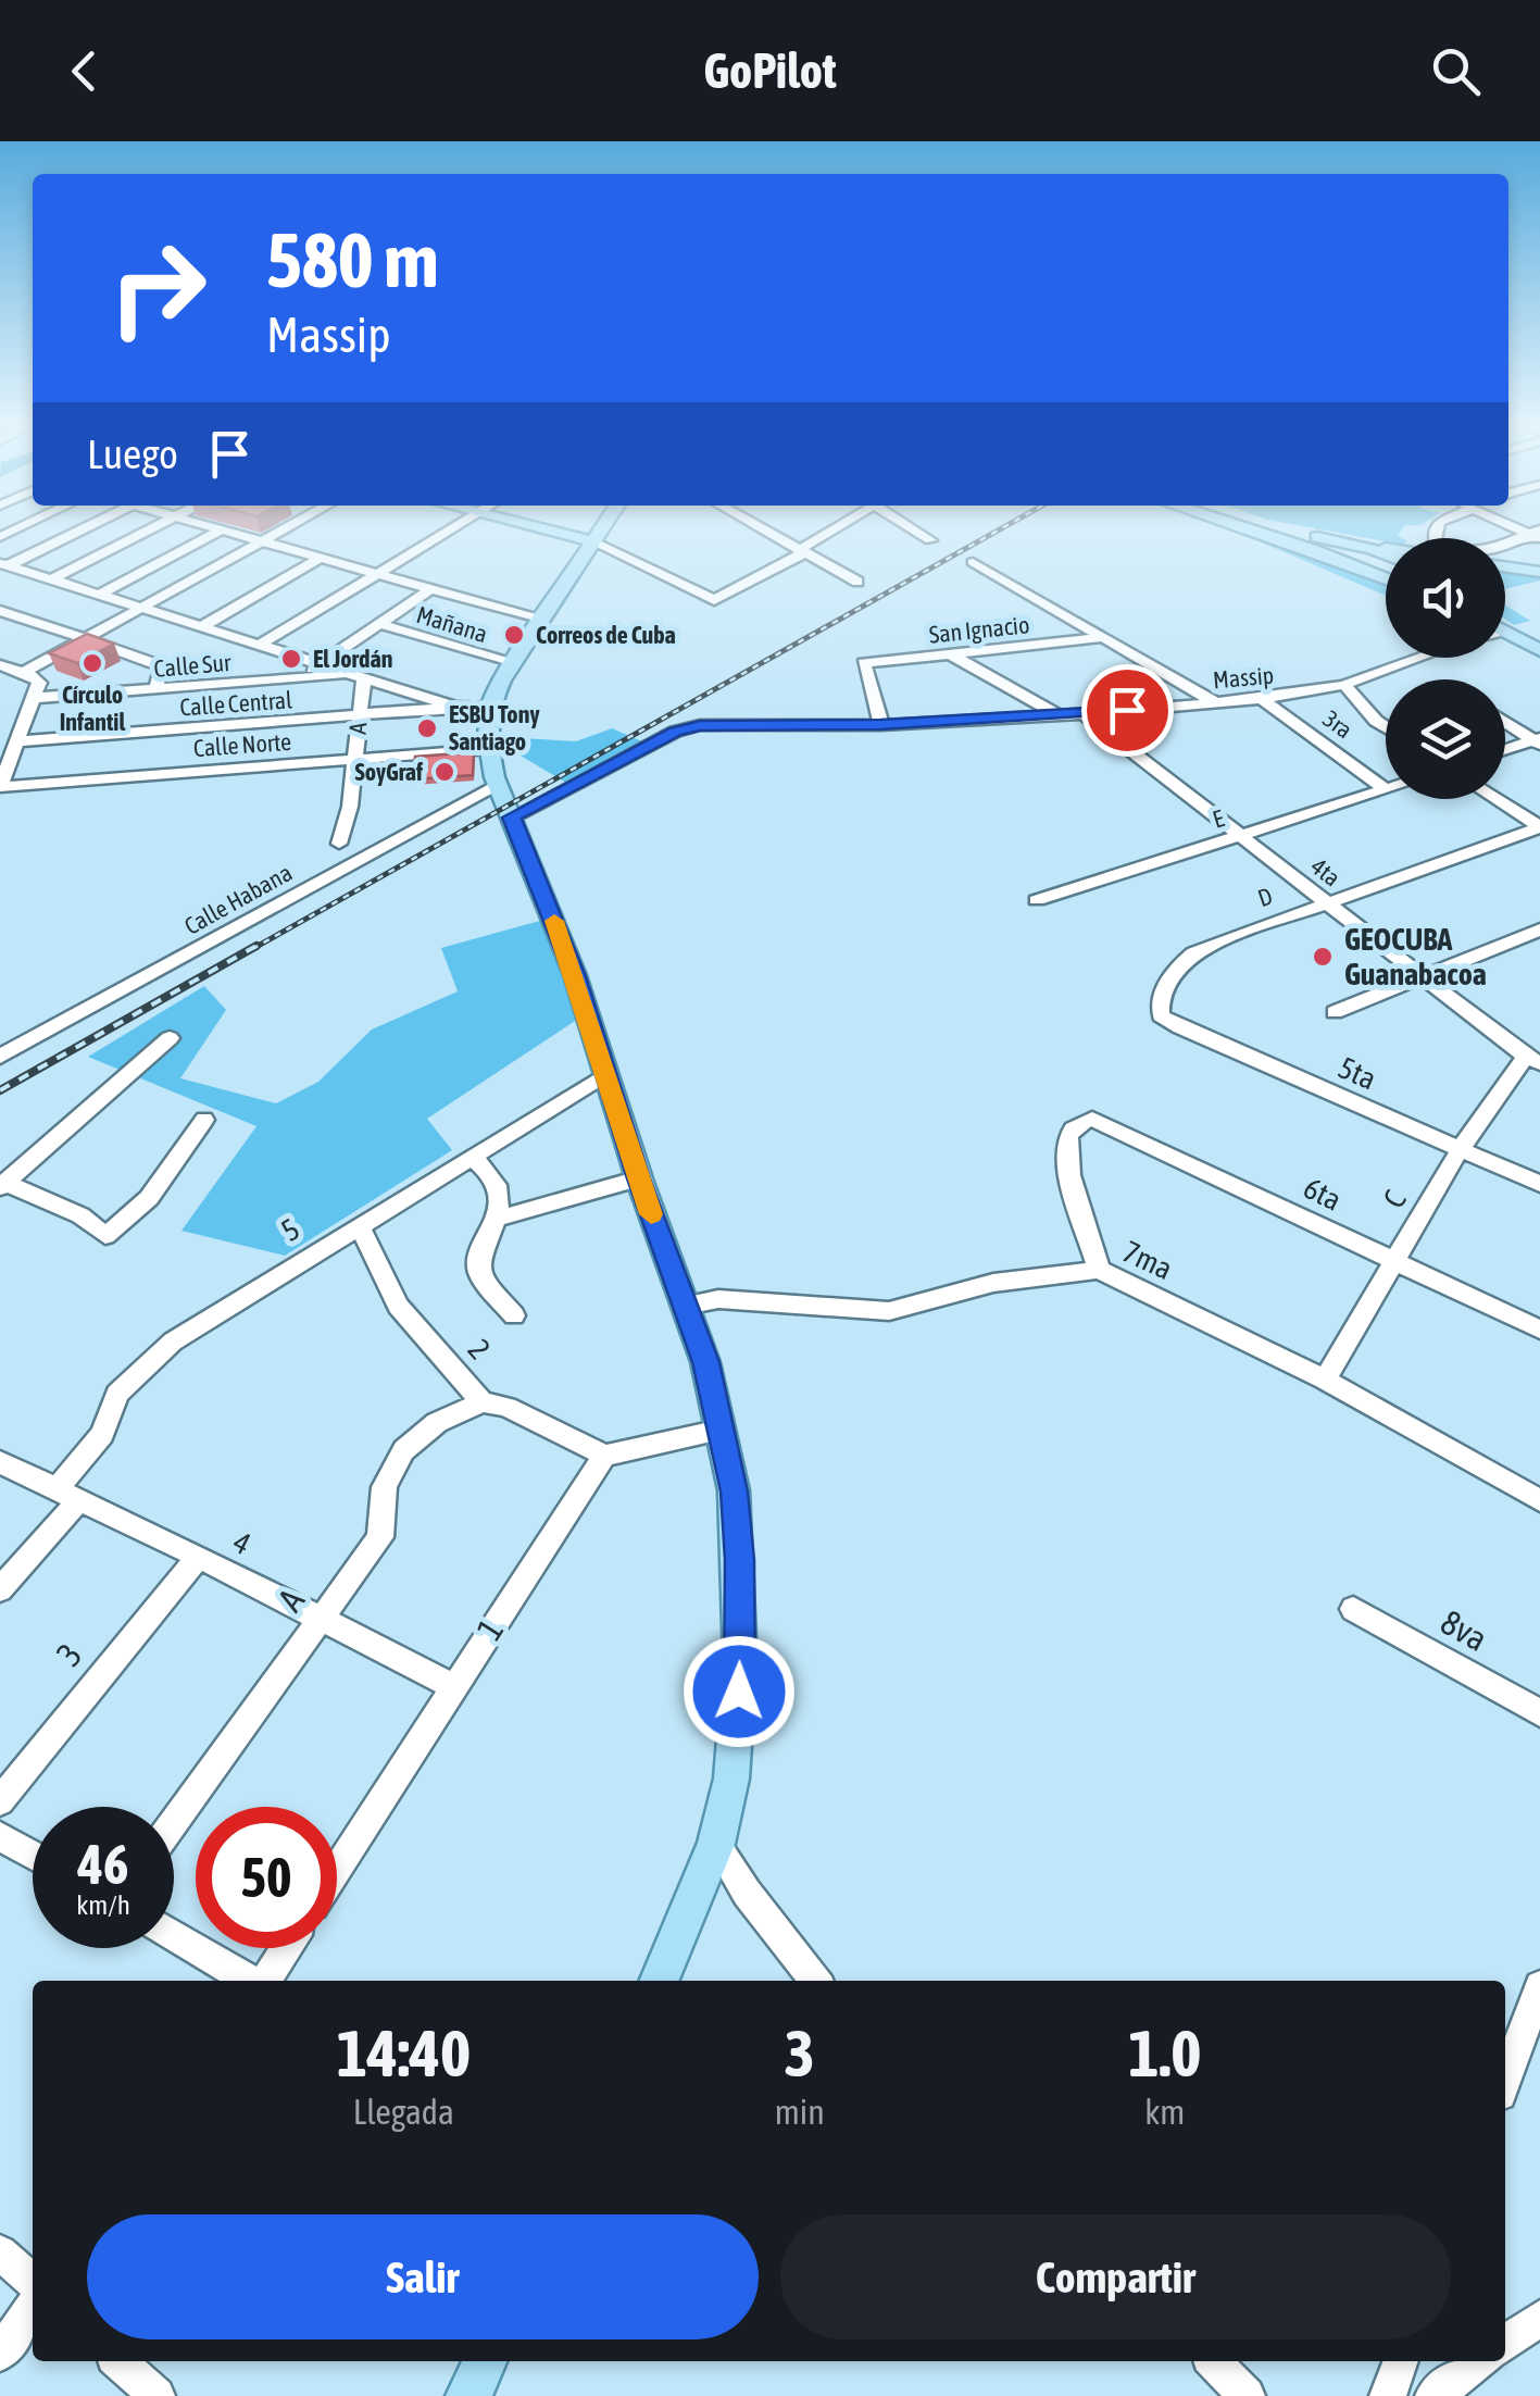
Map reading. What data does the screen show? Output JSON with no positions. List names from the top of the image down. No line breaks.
{"streets":{"street":["Mañana","San Ignacio","Calle Sur","Massip","Calle Central","3ra","A","Calle Norte","E","4ta","D","Calle Habana","5ta","6ta","C","5","7ma","2","4","1","8va","3"]},"crossings":[["San Ignacio","Massip"],["Calle Sur","A"],["Massip","3ra"],["Massip","4ta"],["Calle Central","A"],["3ra","E"],["A","Calle Norte"],["A","2"],["A","4"],["E","4ta"],["4ta","D"],["4ta","C"],["D","5ta"],["5ta","C"],["6ta","C"],["6ta","7ma"],["C","7ma"],["5","2"],["5","4"],["2","1"],["4","1"],["4","3"]],"places":["Correos de Cuba","El Jordán","Círculo Infantil","ESBU Tony Santiago","SoyGraf","GEOCUBA Guanabacoa"],"page":{"header":"GoPilot","turn":["580 m","Massip"],"then":"Luego","speed":"46 km/h","limit":"50","eta":["14:40","Llegada","3","min","1.0","km"],"buttons":["Salir","Compartir"]}}
